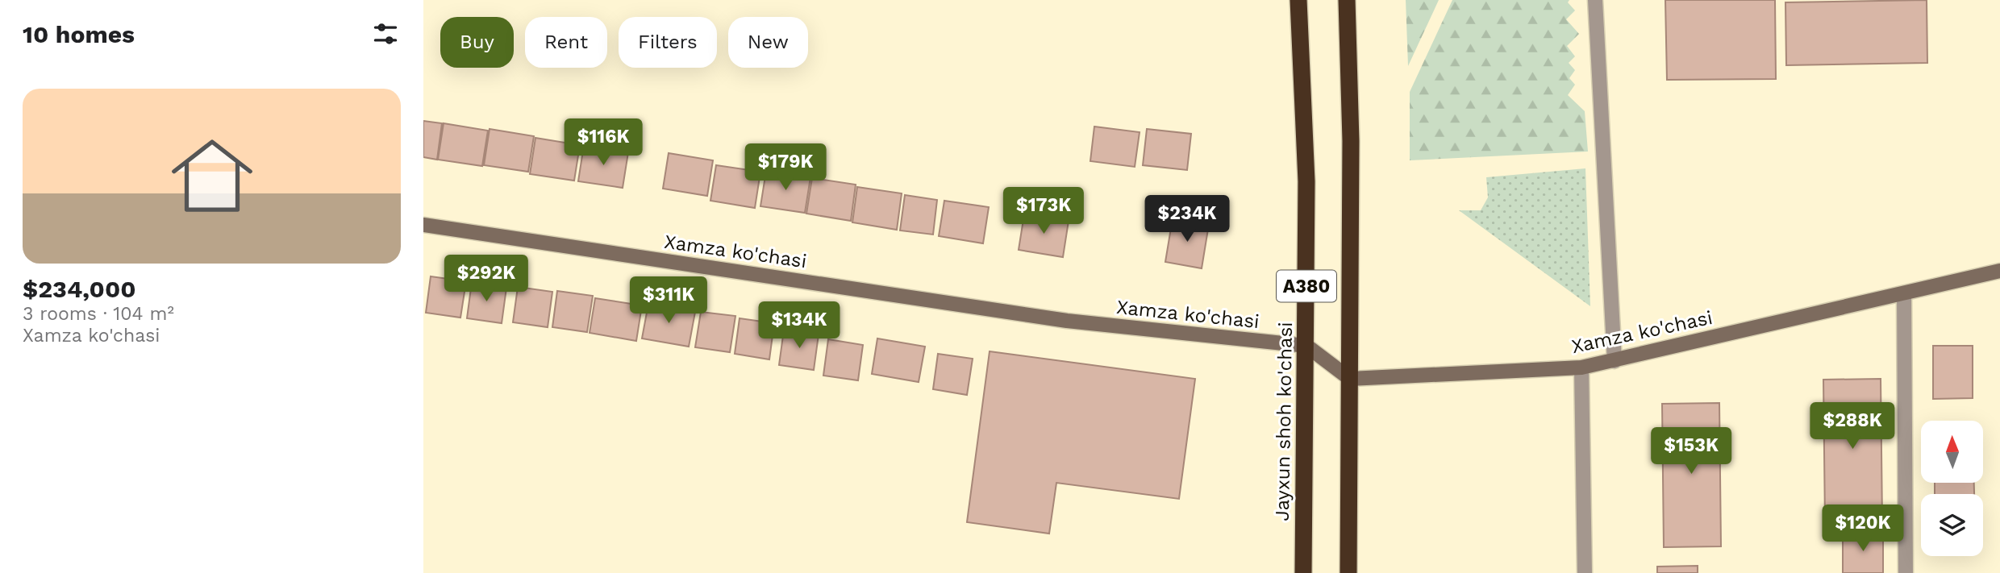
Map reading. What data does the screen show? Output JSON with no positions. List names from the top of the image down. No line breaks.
{"streets":{"highway":["A380","Jayxun shoh ko'chasi"],"street":["Xamza ko'chasi"]},"crossings":[["Xamza ko'chasi","A380"],["Xamza ko'chasi","Jayxun shoh ko'chasi"]],"north":"top","page":{"heading":"10 homes","chip":["Buy","Rent","Filters","New"],"list":[{"name":"$234,000","note":"3 rooms · 104 m² · Xamza ko'chasi"}],"price":["$116K","$179K","$173K","$234K","$292K","$311K","$134K","$288K","$153K","$120K"]}}
